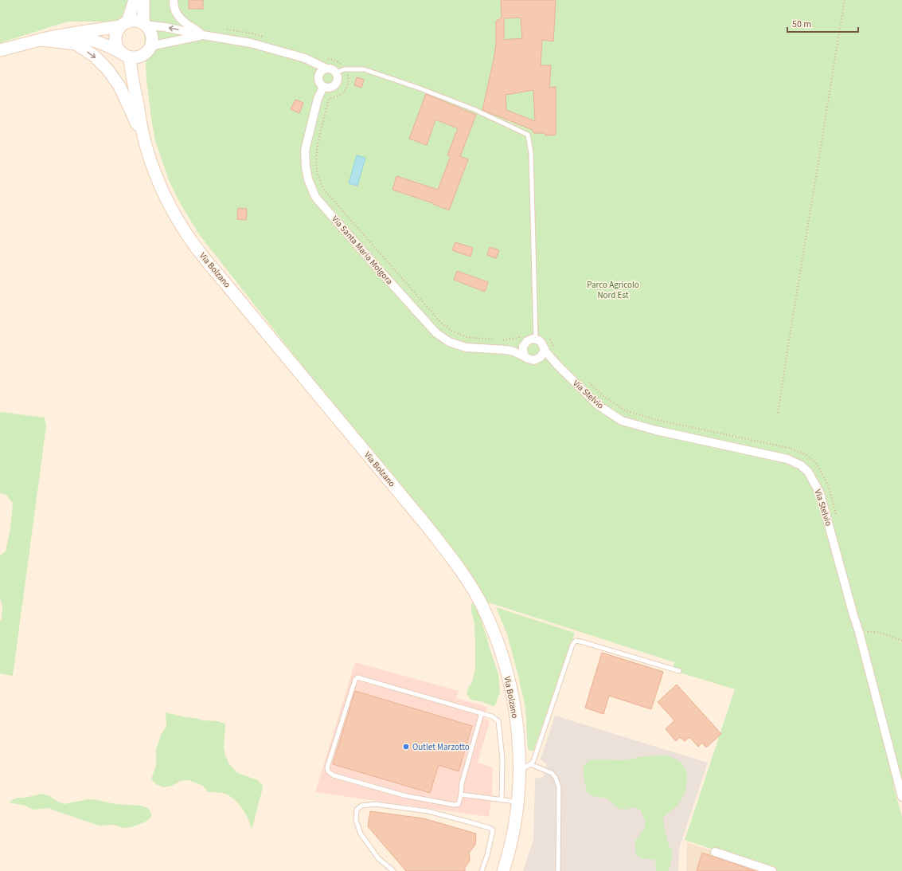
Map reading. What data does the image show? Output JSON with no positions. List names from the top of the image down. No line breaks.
{"streets":{"street":["Via Santa Maria Molgora","Via Bolzano","Via Stelvio"]},"parks":["Parco Agricolo Nord Est"],"places":["Outlet Marzotto"],"scale_bar":"50 m"}
